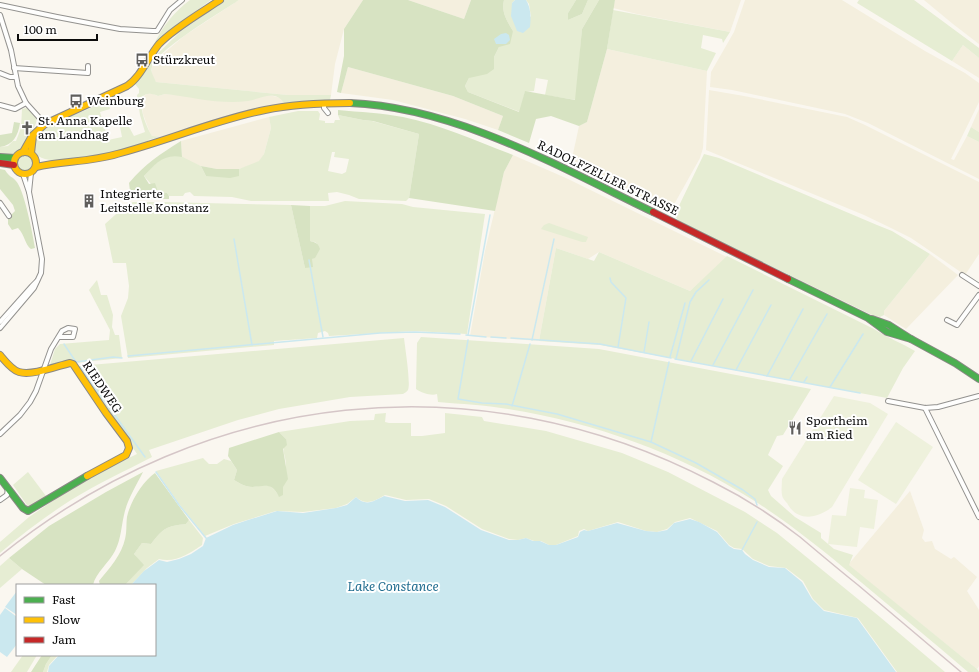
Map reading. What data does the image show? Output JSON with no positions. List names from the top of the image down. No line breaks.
{"streets":{"street":["RADOLFZELLER STRASSE","RIEDWEG"]},"water":["Lake Constance"],"places":{"bus stop":["Stürzkreut","Weinburg"],"church":["St. Anna Kapelle am Landhag"],"building":["Integrierte Leitstelle Konstanz"],"restaurant":["Sportheim am Ried"]},"legend":["Fast","Slow","Jam"],"scale_bar":"100 m"}
